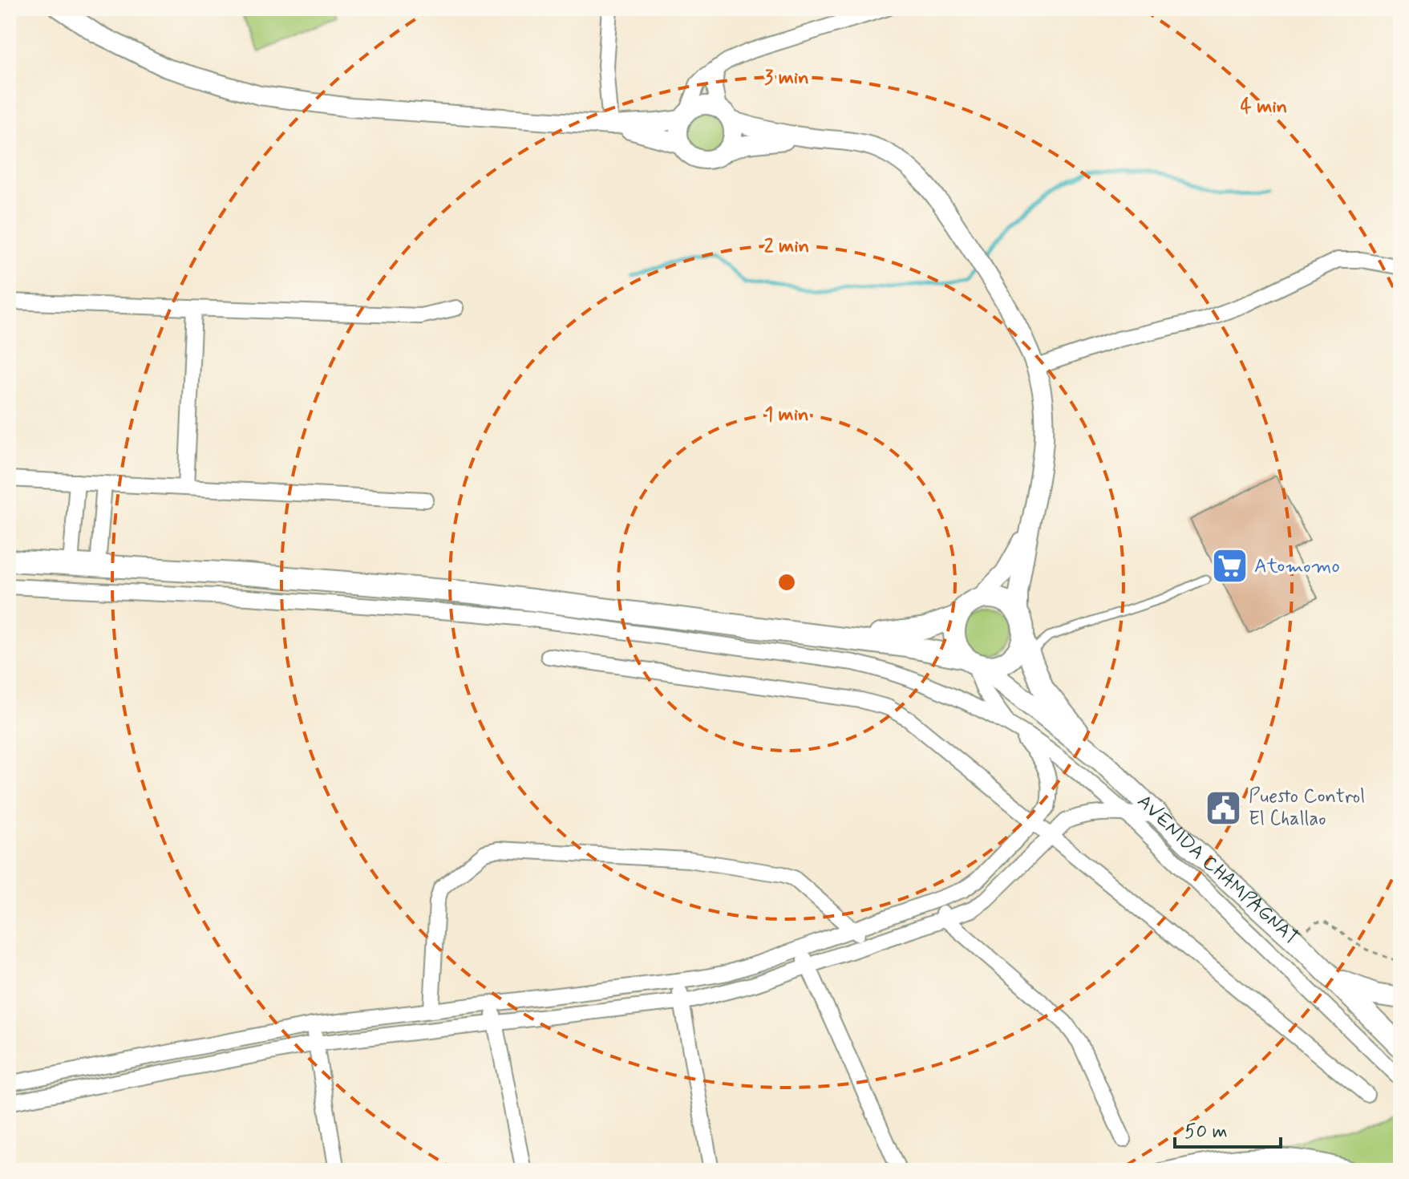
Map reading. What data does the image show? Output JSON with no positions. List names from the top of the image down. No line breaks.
{"streets":{"main road":["AVENIDA CHAMPAGNAT"]},"places":{"supermarket":["Atomomo"],"public building":["Puesto Control El Challao"]},"scale_bar":"50 m","rings":["3 min","4 min","2 min","1 min"]}
